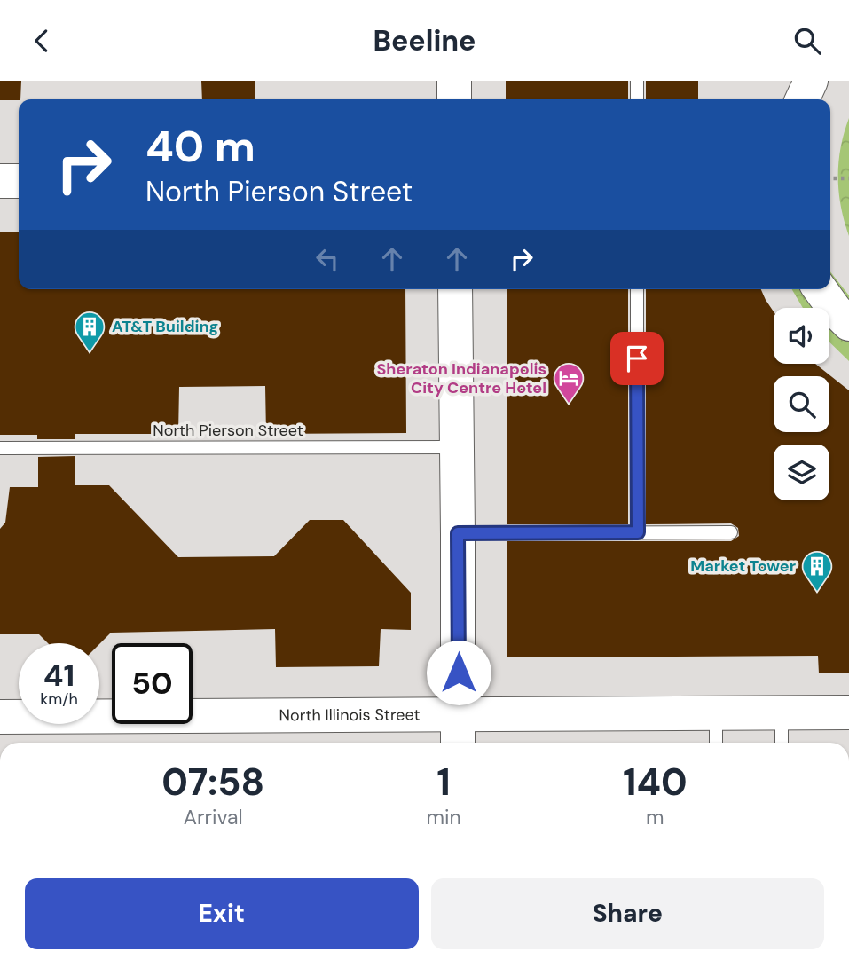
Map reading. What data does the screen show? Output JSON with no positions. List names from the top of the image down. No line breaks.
{"streets":{"main road":["North Illinois Street"],"lane":["North Pierson Street"]},"places":{"building":["AT&T Building","Market Tower"],"hotel":["Sheraton Indianapolis City Centre Hotel"]},"page":{"header":"Beeline","turn":["40 m","North Pierson Street"],"speed":"41 km/h","limit":"50","eta":["07:58","Arrival","1","min","140","m"],"buttons":["Exit","Share"]}}
